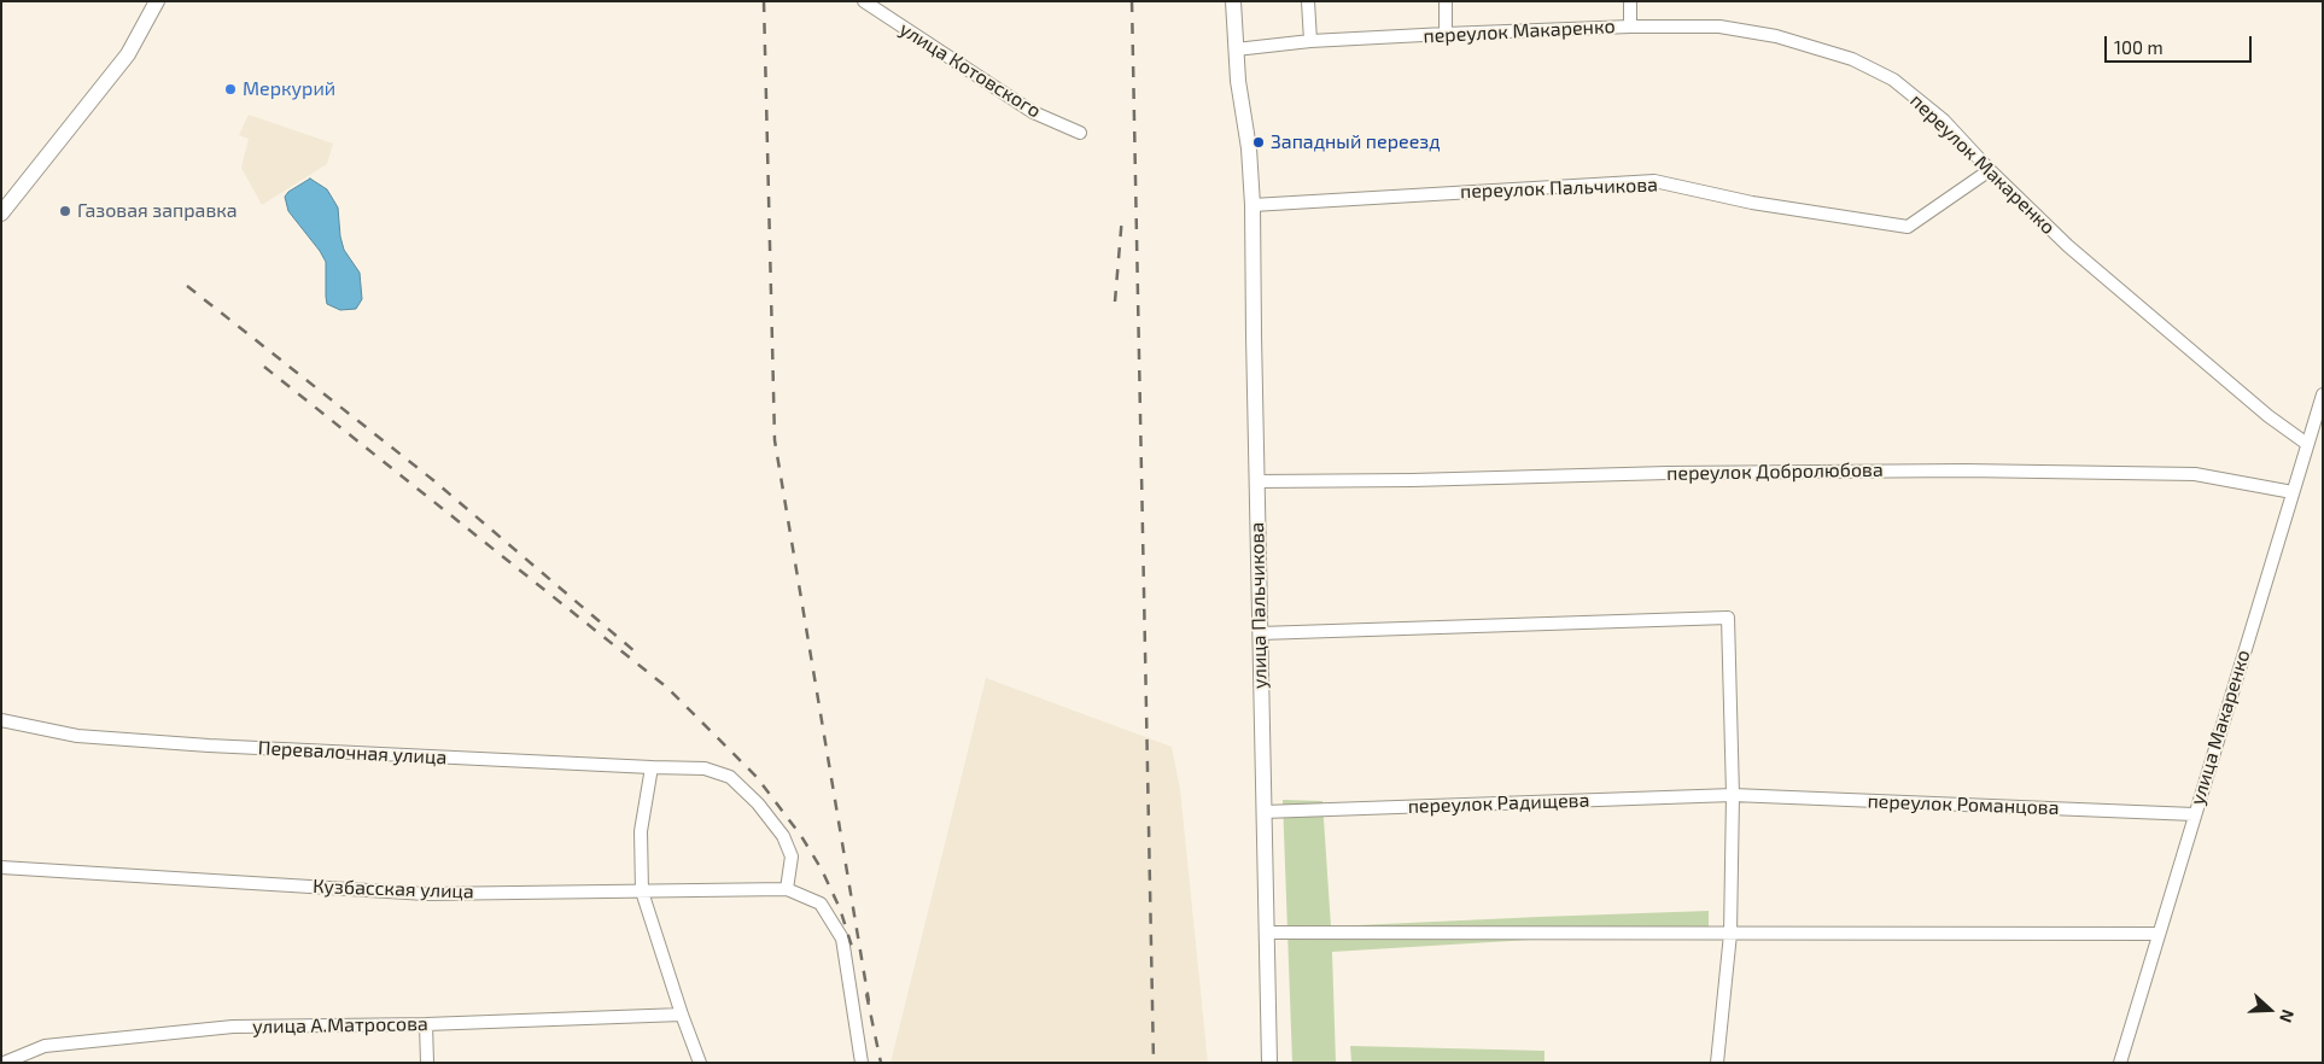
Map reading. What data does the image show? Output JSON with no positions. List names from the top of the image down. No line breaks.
{"streets":{"main road":["улица Пальчикова"],"street":["переулок Макаренко","улица Котовского","переулок Пальчикова","переулок Добролюбова","улица Макаренко","Перевалочная улица","переулок Радищева","переулок Романцова","Кузбасская улица","улица А.Матросова"]},"crossings":[["переулок Макаренко","переулок Пальчикова"],["переулок Макаренко","улица Пальчикова"],["переулок Макаренко","улица Макаренко"],["переулок Пальчикова","улица Пальчикова"],["переулок Добролюбова","улица Пальчикова"],["переулок Добролюбова","улица Макаренко"],["улица Пальчикова","переулок Радищева"],["улица Макаренко","переулок Романцова"],["Перевалочная улица","Кузбасская улица"],["переулок Радищева","переулок Романцова"]],"places":["Меркурий","Западный переезд","Газовая заправка"],"scale_bar":"100 m","north":"right"}
